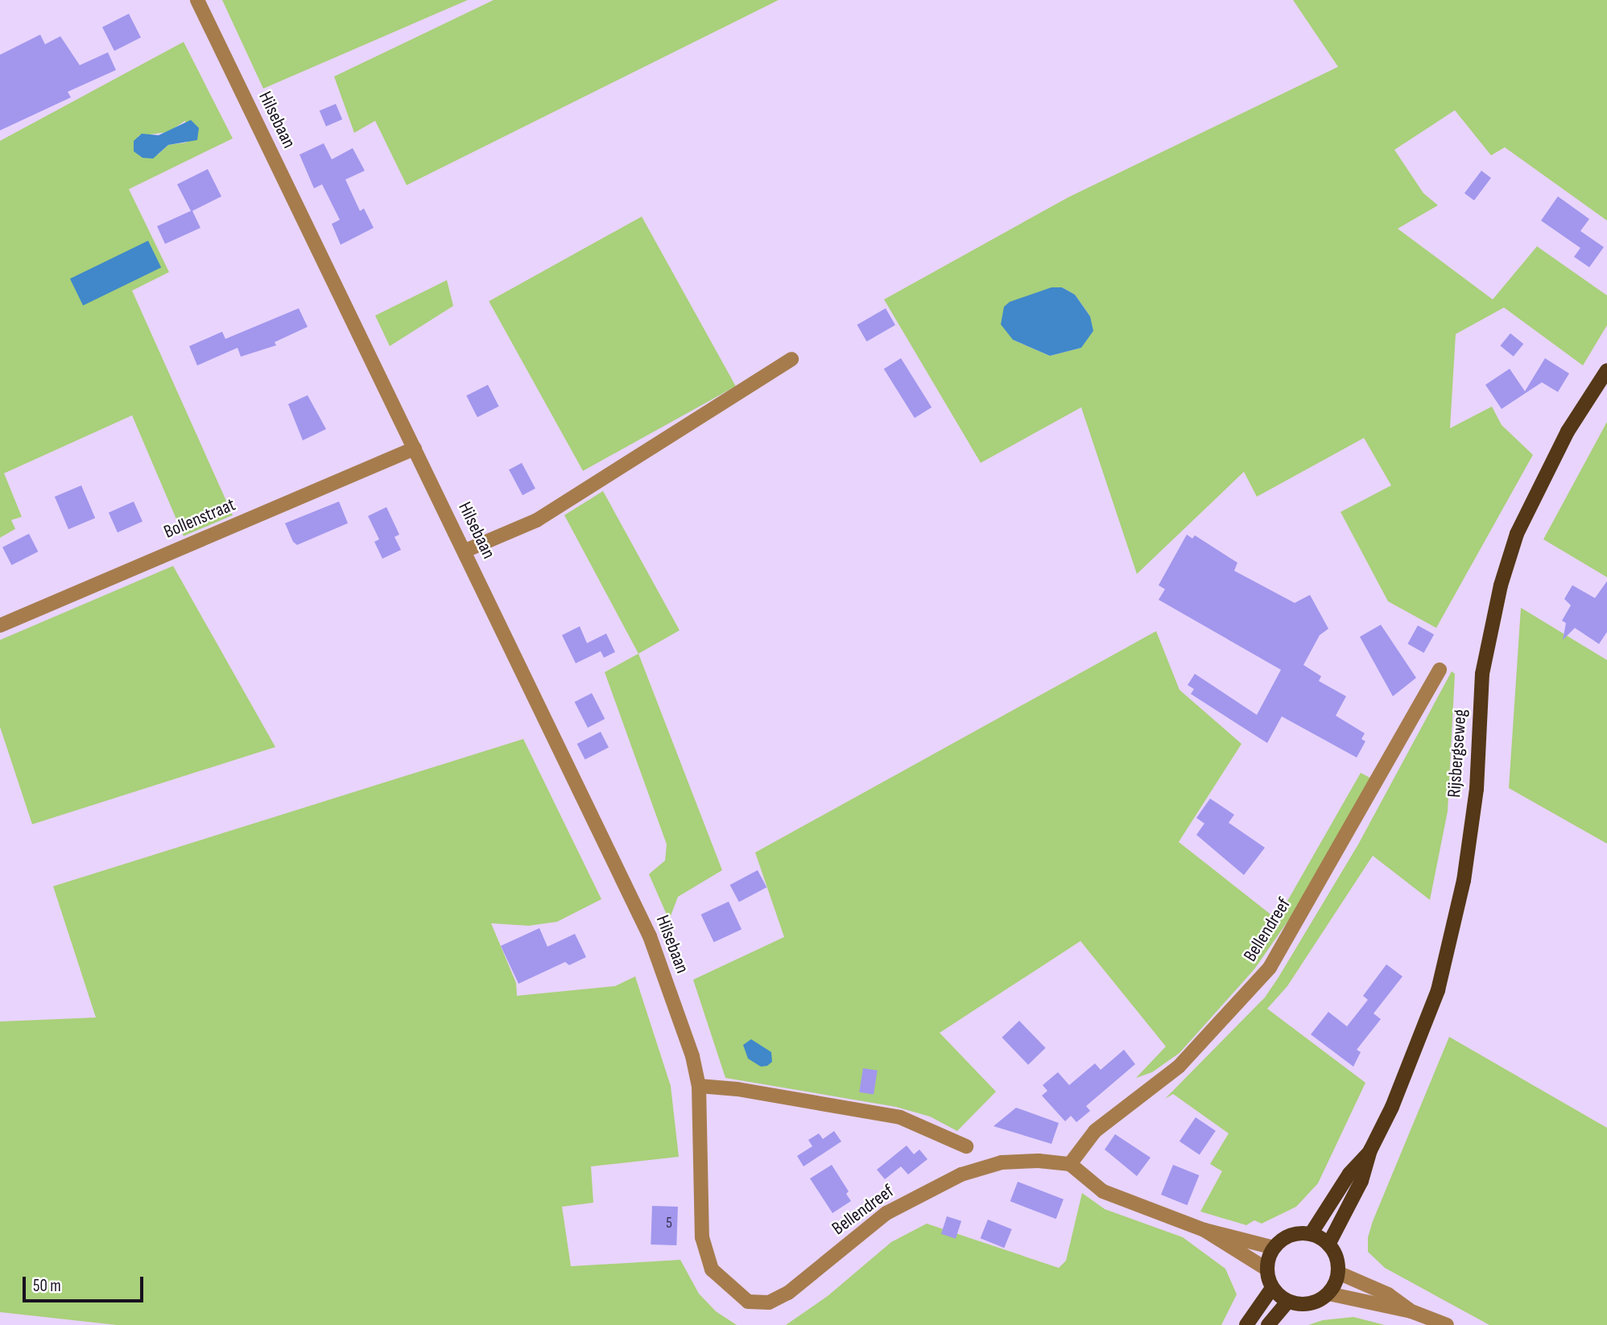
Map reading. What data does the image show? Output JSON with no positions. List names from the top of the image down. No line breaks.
{"streets":{"main road":["Rijsbergseweg"],"street":["Hilsebaan","Bollenstraat","Bellendreef"]},"crossings":[["Hilsebaan","Bollenstraat"],["Hilsebaan","Bellendreef"]],"house_numbers":["5"],"scale_bar":"50 m"}
